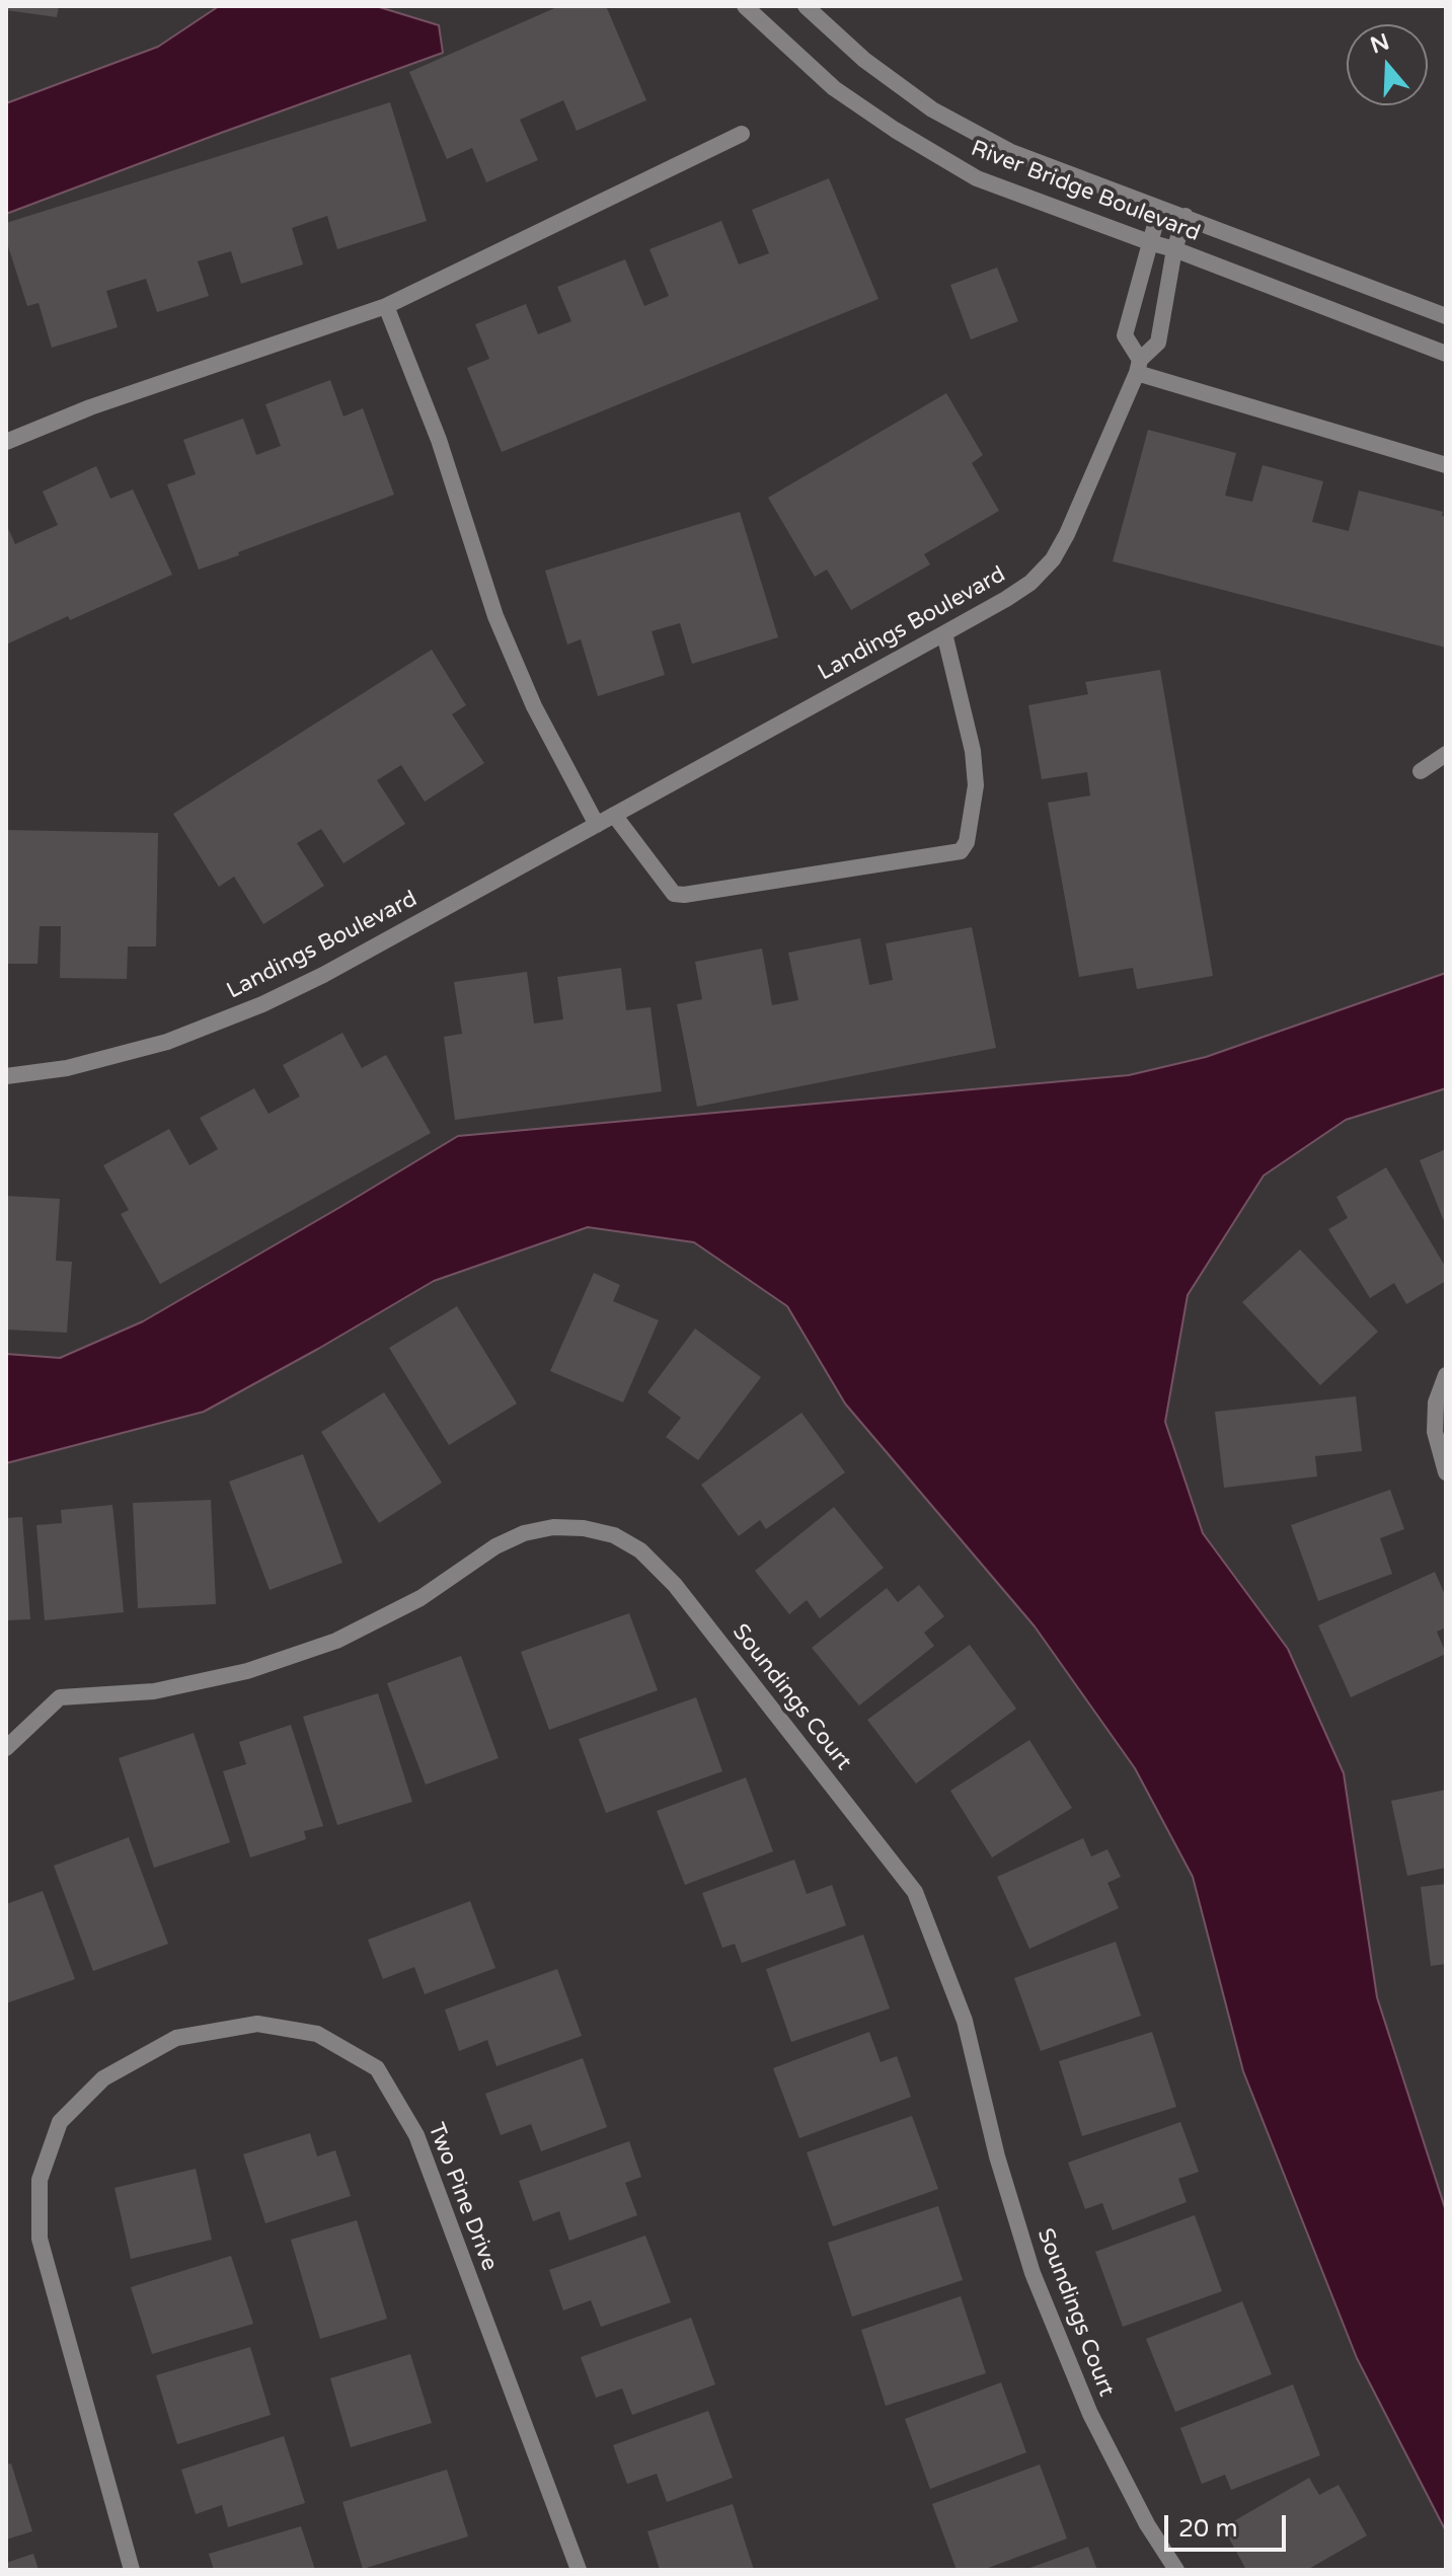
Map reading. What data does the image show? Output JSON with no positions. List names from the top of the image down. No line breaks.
{"streets":{"street":["River Bridge Boulevard","Landings Boulevard","Soundings Court","Two Pine Drive"]},"crossings":[["River Bridge Boulevard","Landings Boulevard"]],"scale_bar":"20 m","north":"top"}
